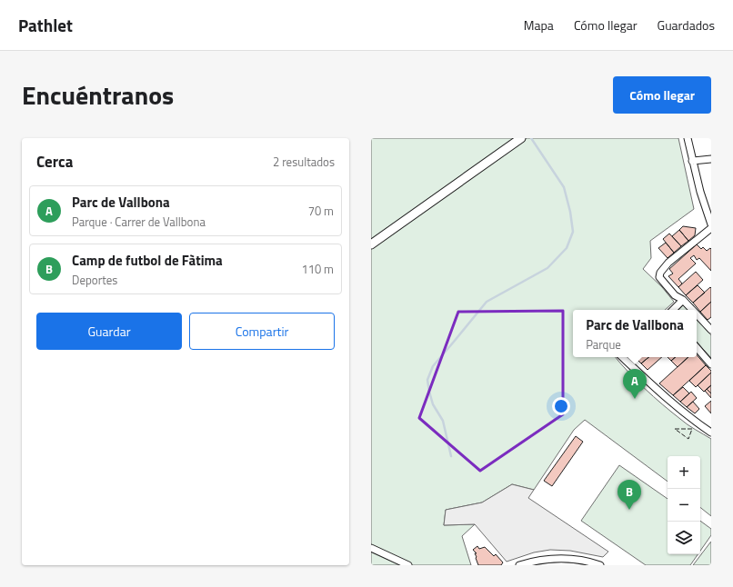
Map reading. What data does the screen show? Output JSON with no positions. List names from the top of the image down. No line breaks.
{"page":{"header":"Pathlet","nav":["Mapa","Cómo llegar","Guardados"],"title":"Encuéntranos","buttons":["Cómo llegar",["Guardar","Compartir"]],"heading":["Cerca","2 resultados"],"list":[{"mark":"A","name":"Parc de Vallbona","note":"Parque · Carrer de Vallbona","value":"70 m"},{"mark":"B","name":"Camp de futbol de Fàtima","note":"Deportes","value":"110 m"}],"popup":["Parc de Vallbona","Parque"],"pins":["A","B"],"map_buttons":["+","−"]}}
